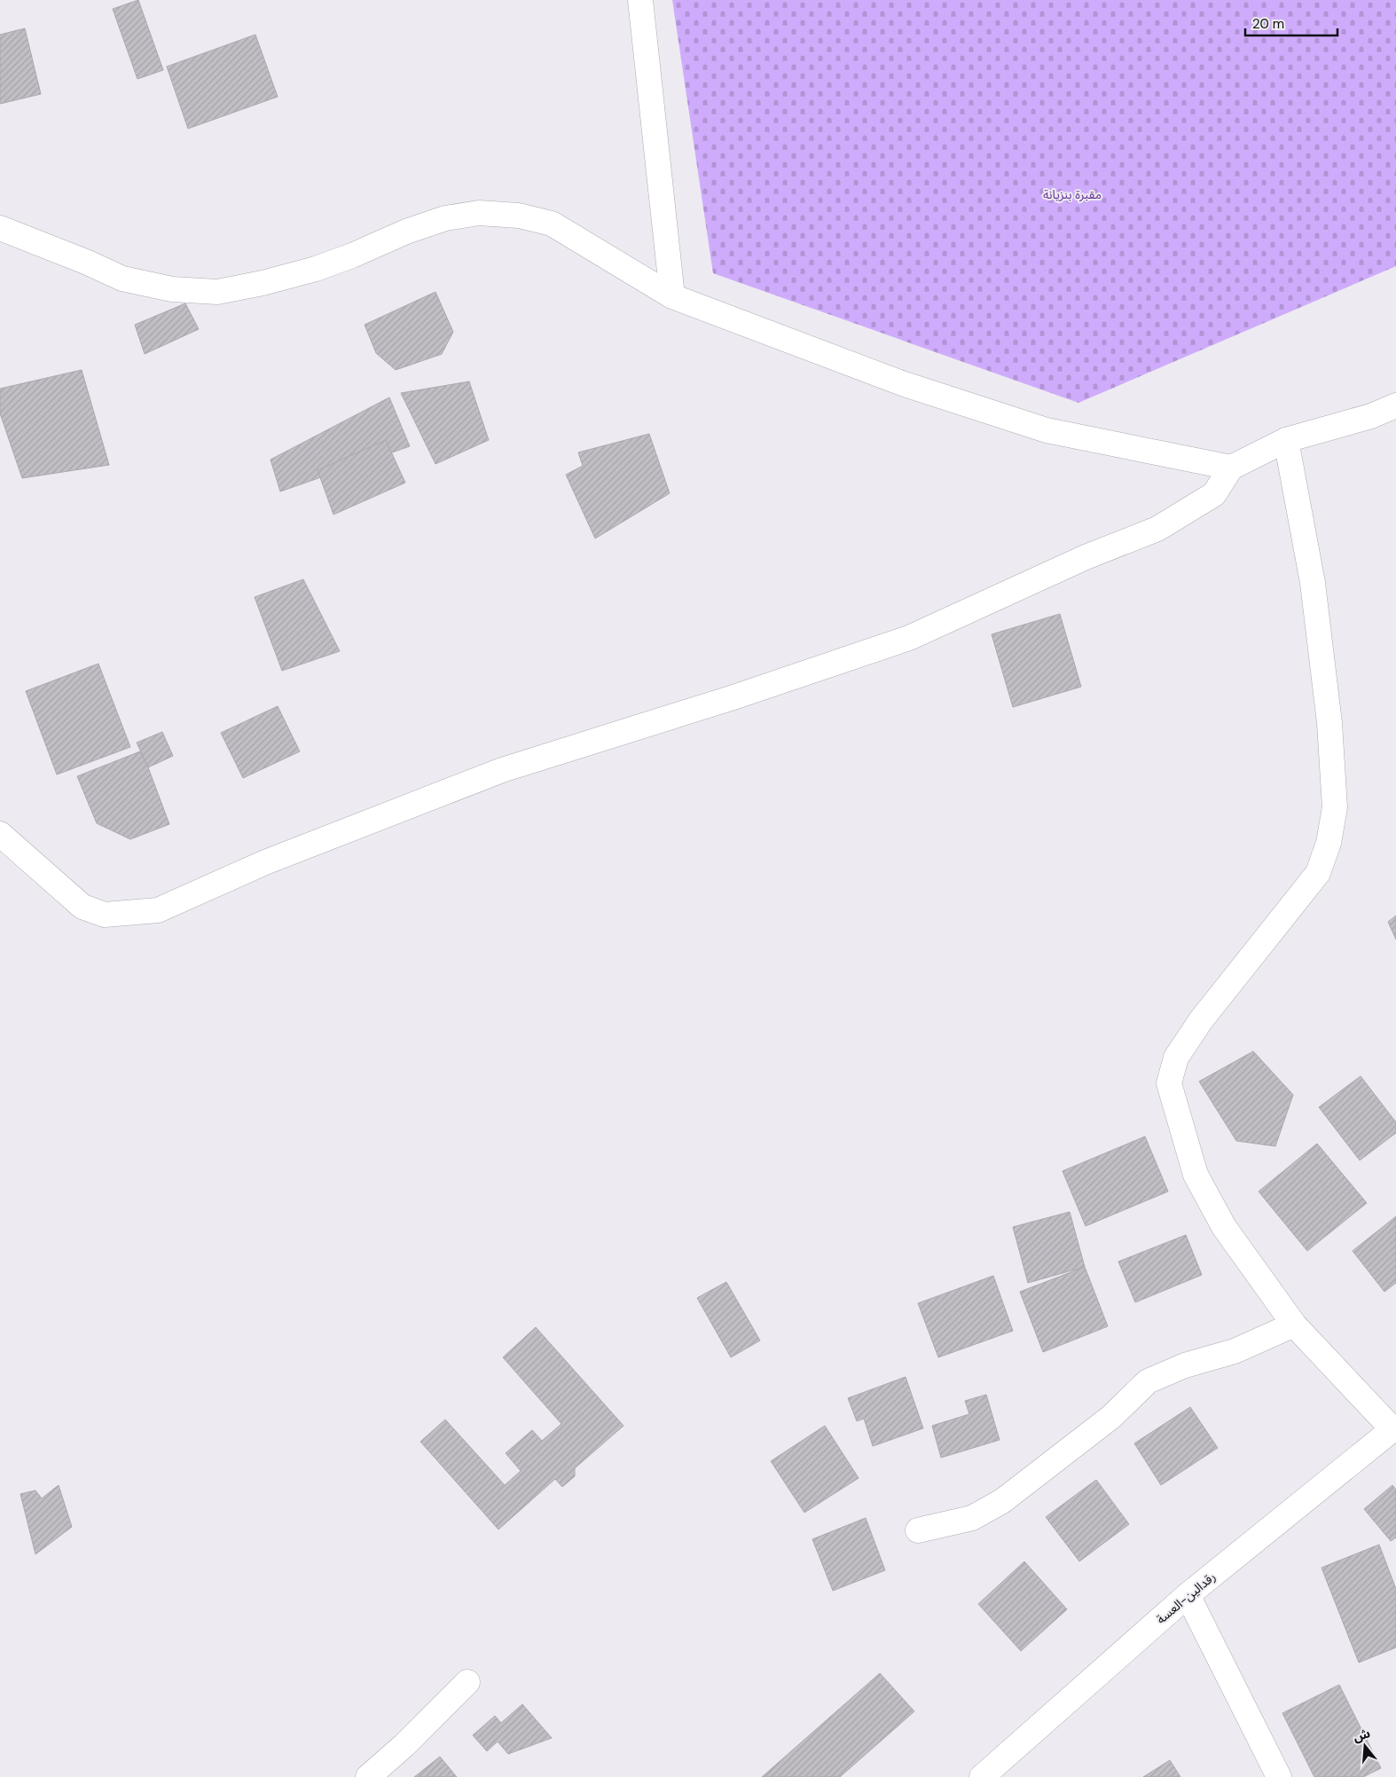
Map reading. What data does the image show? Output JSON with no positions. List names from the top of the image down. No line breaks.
{"streets":{"street":["رقدالين-العسة"]},"parks":["مقبرة بنزيانة"],"scale_bar":"20 m","north":"top"}
